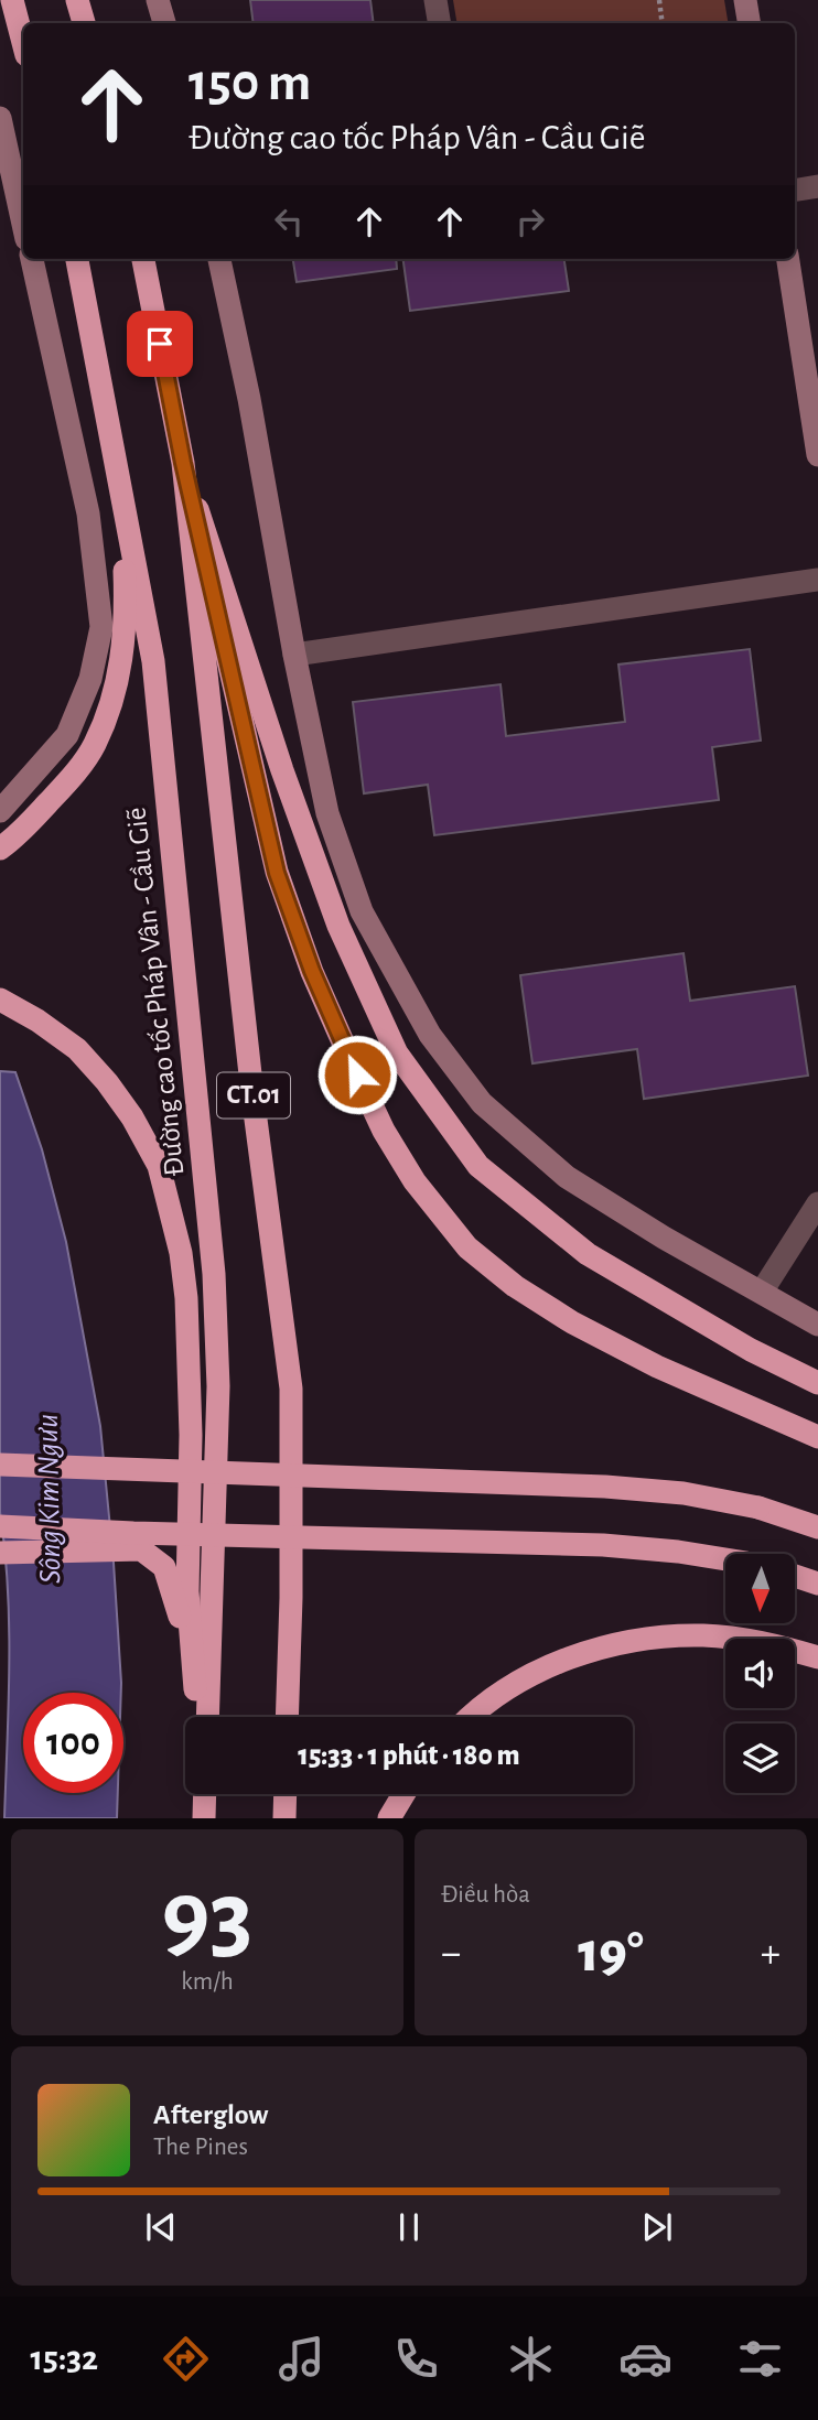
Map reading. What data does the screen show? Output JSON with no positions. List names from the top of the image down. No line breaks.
{"streets":{"highway":["Đường cao tốc Pháp Vân - Cầu Giẽ","CT.01"]},"water":["Sông Kim Ngưu"],"north":"bottom","page":{"turn":["150 m","Đường cao tốc Pháp Vân - Cầu Giẽ"],"limit":"100","trip":"15:33 · 1 phút · 180 m","tile":[["93","km/h"],"Điều hòa"],"heat":["−","19°","+"],"song":["Afterglow","The Pines"],"tabs":"15:32"}}
